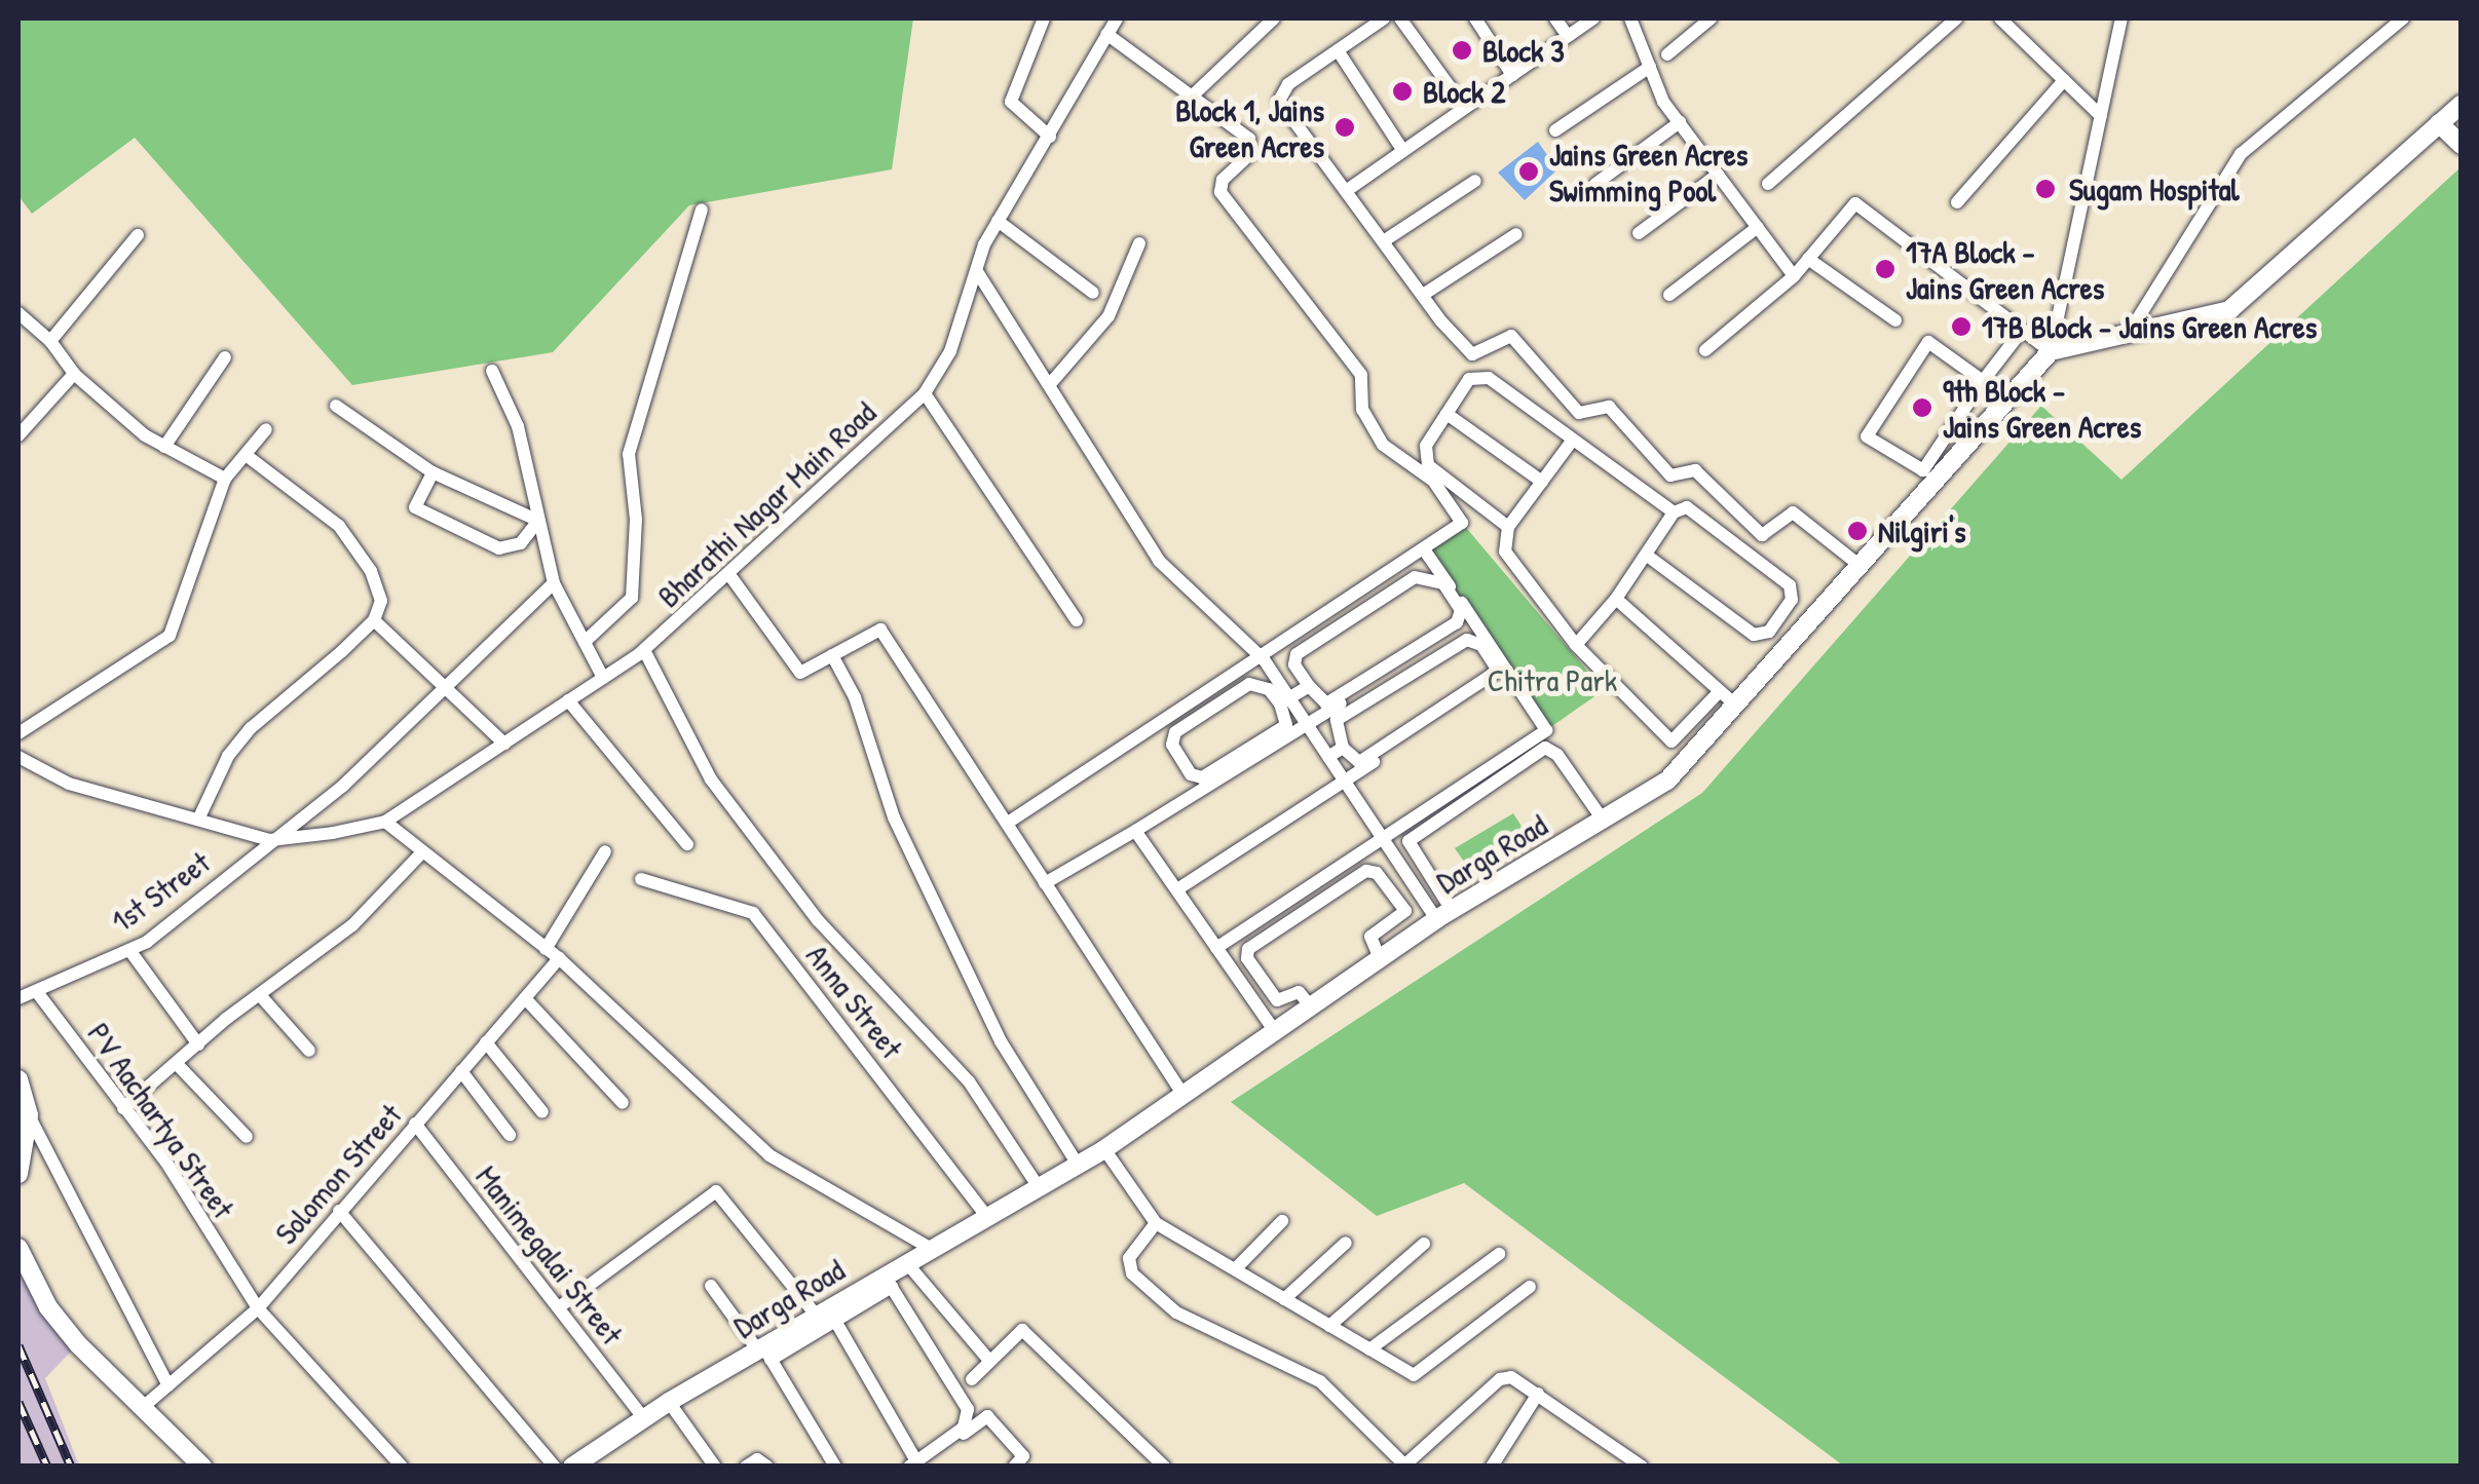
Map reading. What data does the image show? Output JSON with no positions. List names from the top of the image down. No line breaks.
{"streets":{"street":["Bharathi Nagar Main Road","Darga Road","1st Street","Anna Street","PV Aachartya Street","Solomon Street","Manimegalai Street"]},"crossings":[["Bharathi Nagar Main Road","1st Street"],["Darga Road","Anna Street"],["Darga Road","Manimegalai Street"],["1st Street","PV Aachartya Street"],["PV Aachartya Street","Solomon Street"],["Solomon Street","Manimegalai Street"]],"parks":["Chitra Park"],"places":["Block 3","Block 2","Block 1, Jains Green Acres","Jains Green Acres Swimming Pool","Sugam Hospital","17A Block - Jains Green Acres","17B Block - Jains Green Acres","9th Block - Jains Green Acres","Nilgiri's"]}
